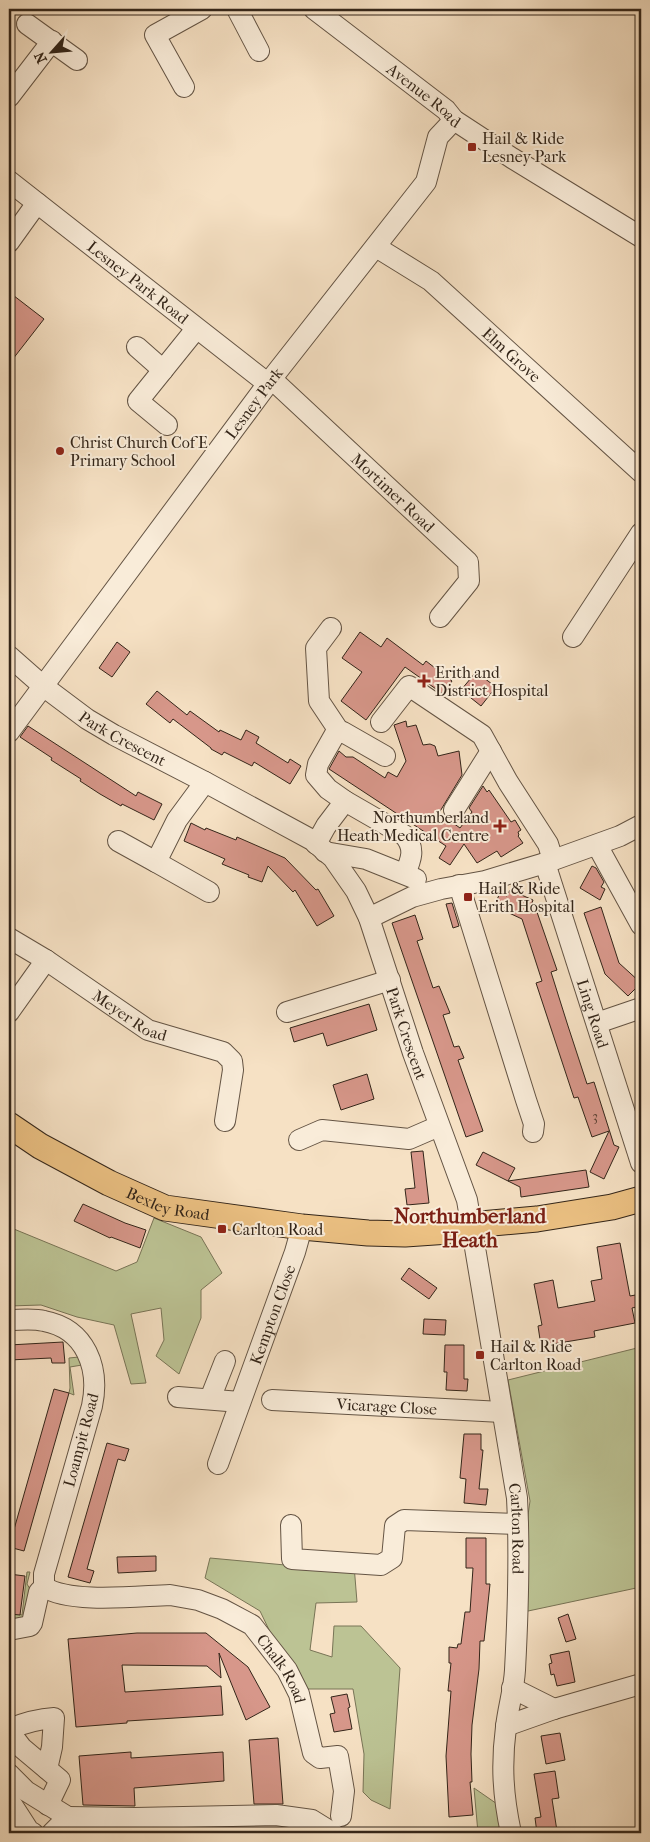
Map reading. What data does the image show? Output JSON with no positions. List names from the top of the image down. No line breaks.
{"streets":{"main road":["Bexley Road"],"street":["Avenue Road","Lesney Park Road","Elm Grove","Lesney Park","Mortimer Road","Park Crescent","Meyer Road","Ling Road","Kempton Close","Vicarage Close","Loampit Road","Carlton Road","Chalk Road"]},"crossings":[["Avenue Road","Lesney Park"],["Lesney Park Road","Lesney Park"],["Lesney Park Road","Mortimer Road"],["Elm Grove","Lesney Park"],["Lesney Park","Mortimer Road"],["Lesney Park","Park Crescent"],["Park Crescent","Bexley Road"],["Park Crescent","Carlton Road"],["Bexley Road","Kempton Close"],["Bexley Road","Carlton Road"],["Vicarage Close","Carlton Road"],["Loampit Road","Chalk Road"]],"districts":["Northumberland Heath"],"places":{"transit":["Hail & Ride Lesney Park","Hail & Ride Erith Hospital","Carlton Road","Hail & Ride Carlton Road"],"other":["Christ Church CofE Primary School"],"health":["Erith and District Hospital","Northumberland Heath Medical Centre"]},"house_numbers":["3"],"north":"bottom left"}
